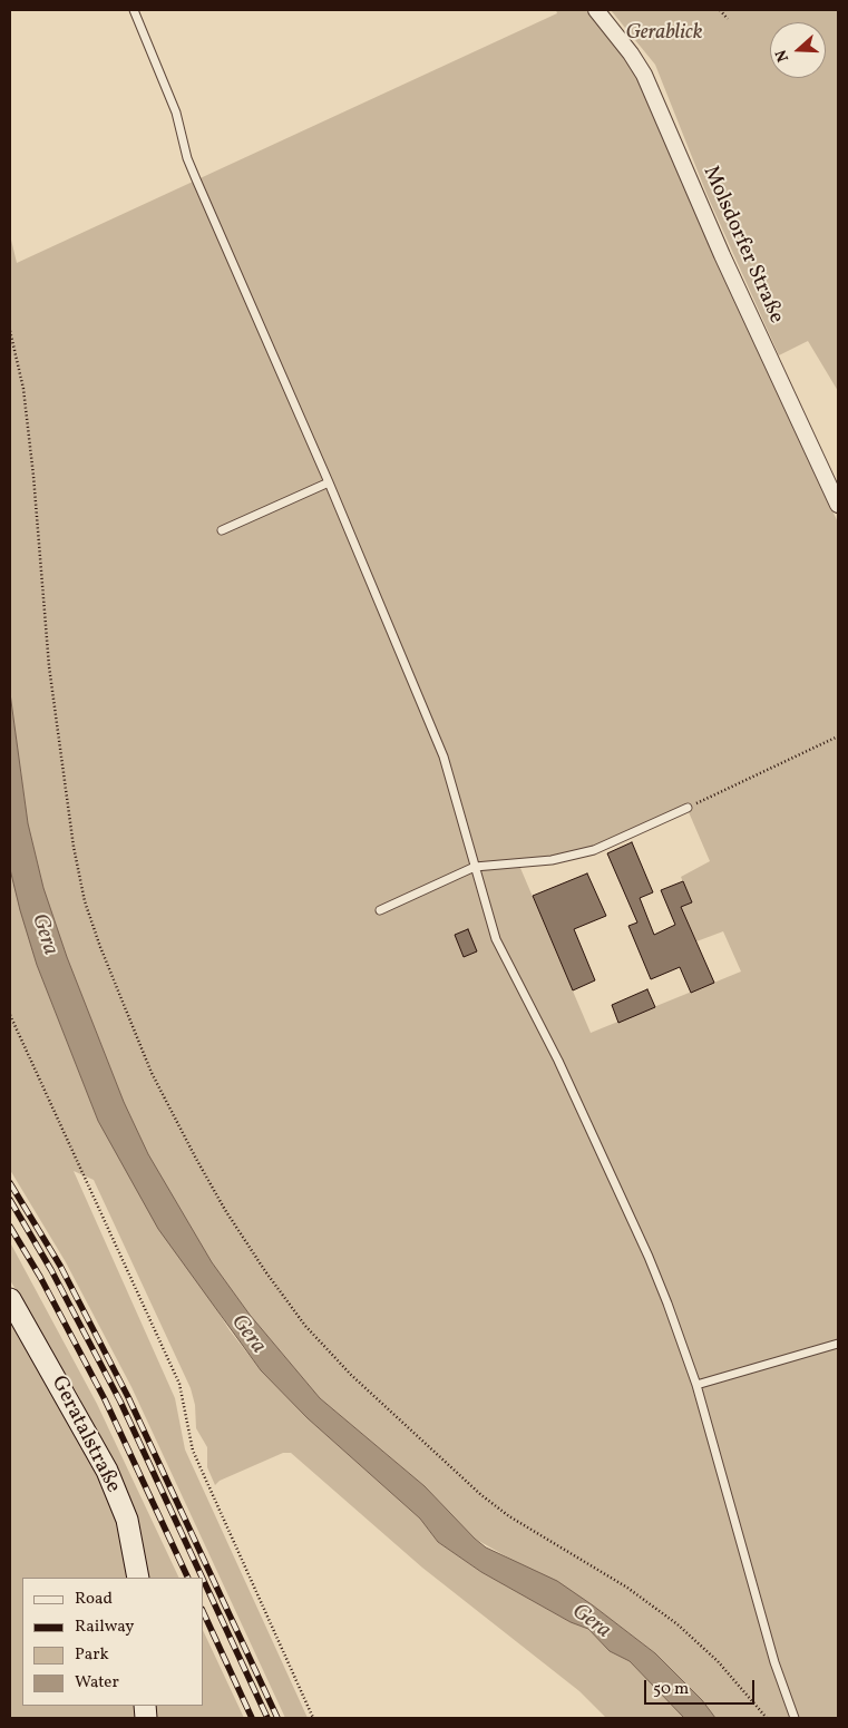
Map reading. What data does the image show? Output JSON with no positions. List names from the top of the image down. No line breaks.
{"streets":{"street":["Molsdorfer Straße","Geratalstraße"]},"water":["Gera"],"parks":["Gerablick"],"legend":["Road","Railway","Park","Water"],"scale_bar":"50 m","north":"left"}
